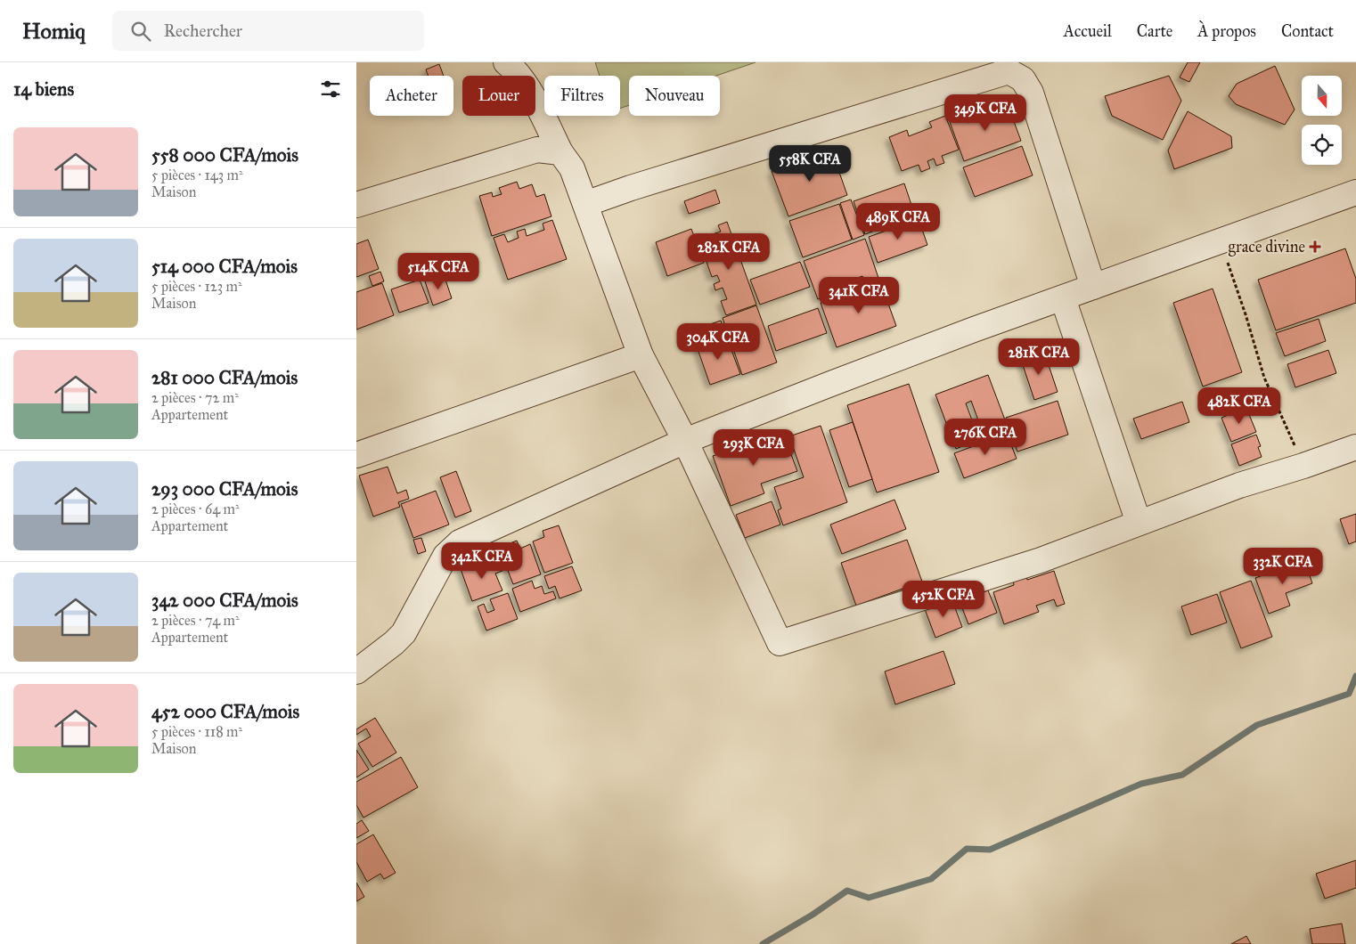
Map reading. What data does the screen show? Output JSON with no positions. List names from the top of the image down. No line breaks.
{"places":{"health":["grace divine"]},"north":"bottom","page":{"header":"Homiq","search":"Rechercher","nav":["Accueil","Carte","À propos","Contact"],"heading":"14 biens","chip":["Acheter","Louer","Filtres","Nouveau"],"price":["349K CFA","558K CFA","489K CFA","282K CFA","514K CFA","341K CFA","304K CFA","281K CFA","482K CFA","276K CFA","293K CFA","342K CFA","332K CFA","452K CFA"],"list":[{"name":"558 000 CFA/mois","note":"5 pièces · 143 m² · Maison"},{"name":"514 000 CFA/mois","note":"5 pièces · 123 m² · Maison"},{"name":"281 000 CFA/mois","note":"2 pièces · 72 m² · Appartement"},{"name":"293 000 CFA/mois","note":"2 pièces · 64 m² · Appartement"},{"name":"342 000 CFA/mois","note":"2 pièces · 74 m² · Appartement"},{"name":"452 000 CFA/mois","note":"5 pièces · 118 m² · Maison"}]}}
